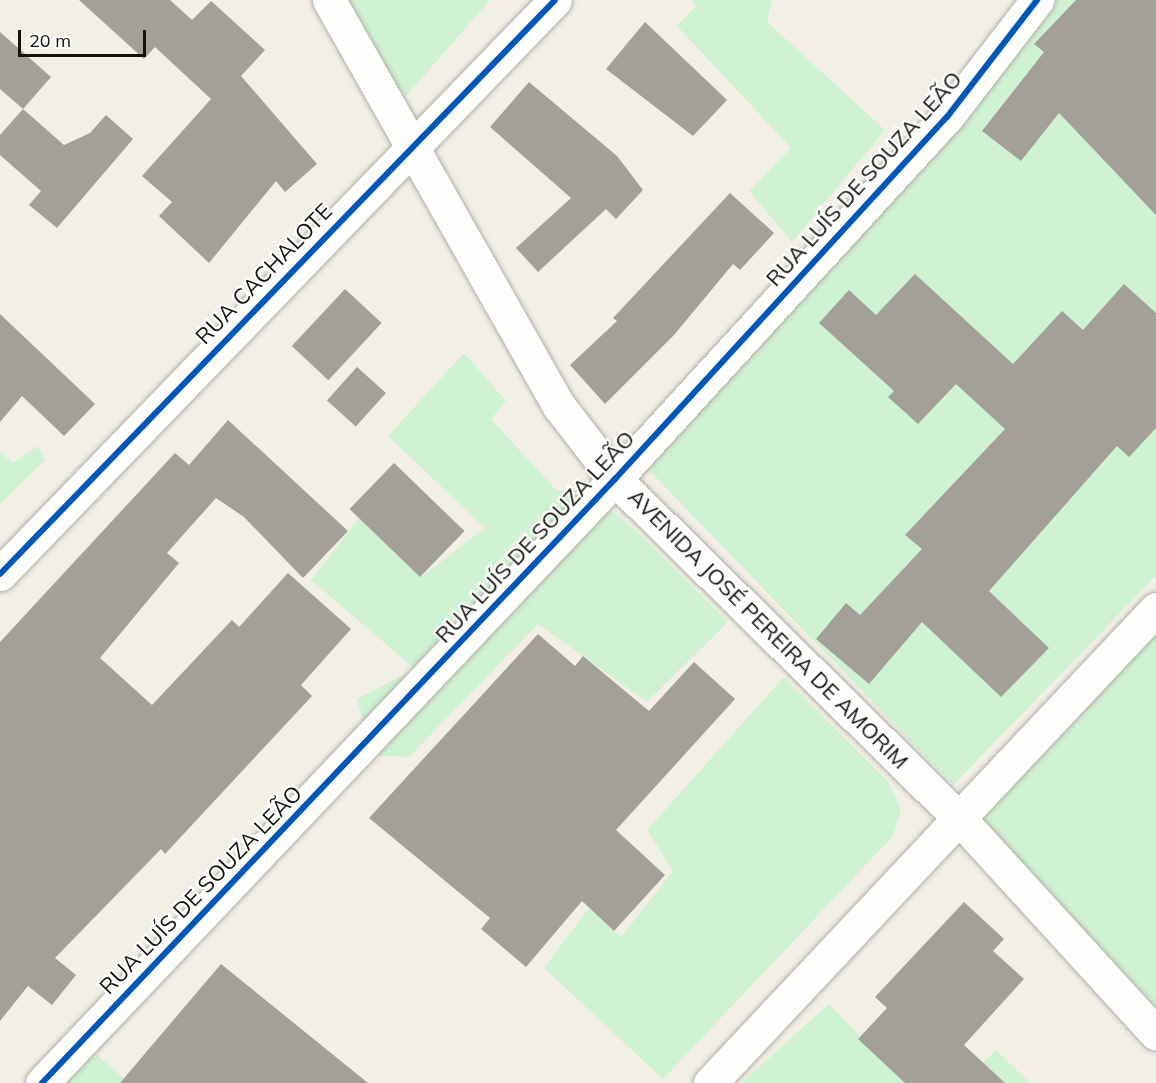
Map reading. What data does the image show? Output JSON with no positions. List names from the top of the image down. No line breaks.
{"streets":{"street":["RUA LUÍS DE SOUZA LEÃO","RUA CACHALOTE","AVENIDA JOSÉ PEREIRA DE AMORIM"]},"crossings":[["RUA LUÍS DE SOUZA LEÃO","AVENIDA JOSÉ PEREIRA DE AMORIM"],["RUA CACHALOTE","AVENIDA JOSÉ PEREIRA DE AMORIM"]],"scale_bar":"20 m"}
